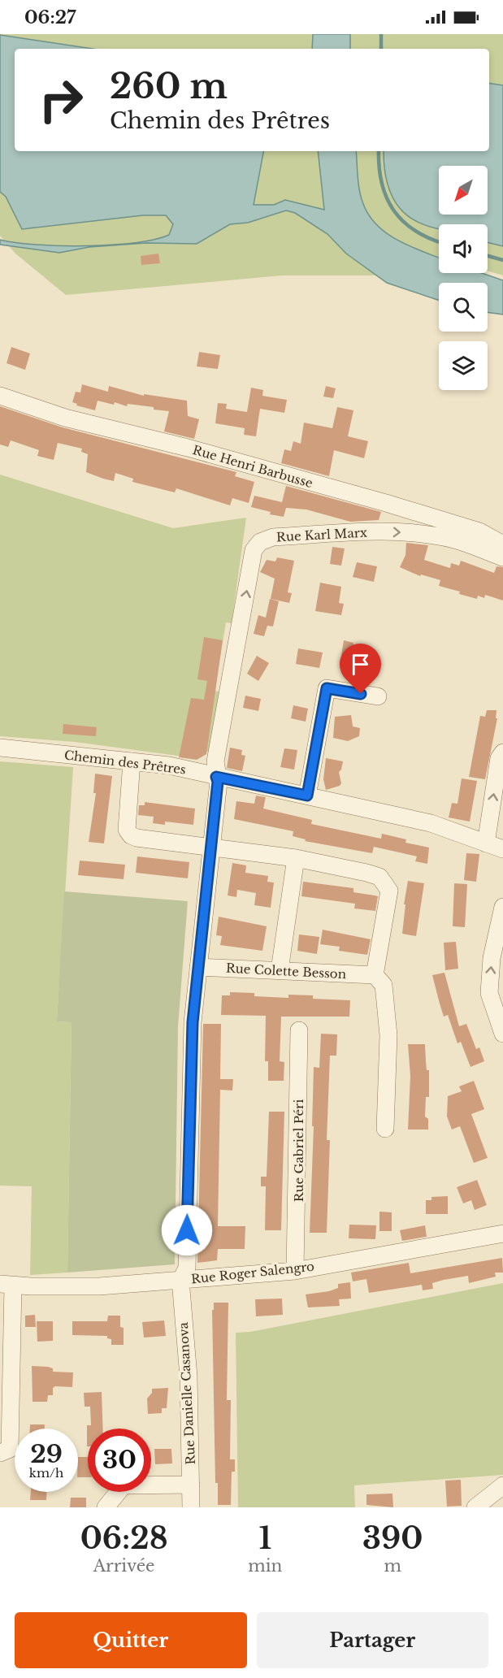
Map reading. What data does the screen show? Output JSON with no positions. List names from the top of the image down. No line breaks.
{"streets":{"street":["Rue Henri Barbusse","Rue Karl Marx","Chemin des Prêtres","Rue Colette Besson","Rue Gabriel Péri","Rue Roger Salengro","Rue Danielle Casanova"]},"crossings":[["Rue Karl Marx","Chemin des Prêtres"],["Rue Karl Marx","Rue Colette Besson"],["Rue Karl Marx","Rue Danielle Casanova"],["Rue Colette Besson","Rue Danielle Casanova"],["Rue Gabriel Péri","Rue Roger Salengro"],["Rue Roger Salengro","Rue Danielle Casanova"]],"north":"bottom left","page":{"status":"06:27","turn":["260 m","Chemin des Prêtres"],"speed":"29 km/h","limit":"30","eta":["06:28","Arrivée","1","min","390","m"],"buttons":["Quitter","Partager"]}}
